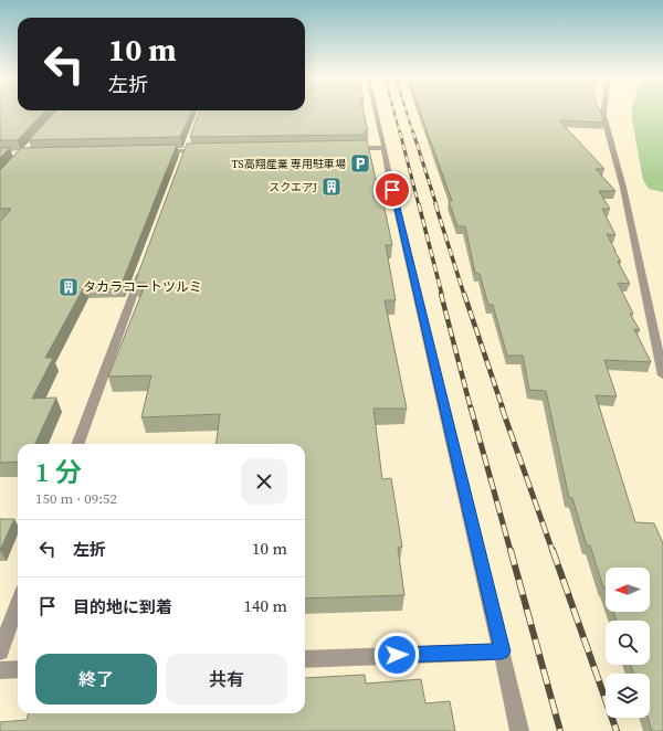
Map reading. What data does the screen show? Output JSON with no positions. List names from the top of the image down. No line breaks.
{"places":{"parking":["TS高翔産業 専用駐車場"],"building":["スクエアJ","タカラコートツルミ"]},"north":"left","page":{"turn":["10 m","左折"],"heading":["1 分","150 m · 09:52"],"list":[{"name":"左折","value":"10 m"},{"name":"目的地に到着","value":"140 m"}],"buttons":["終了","共有"]}}
